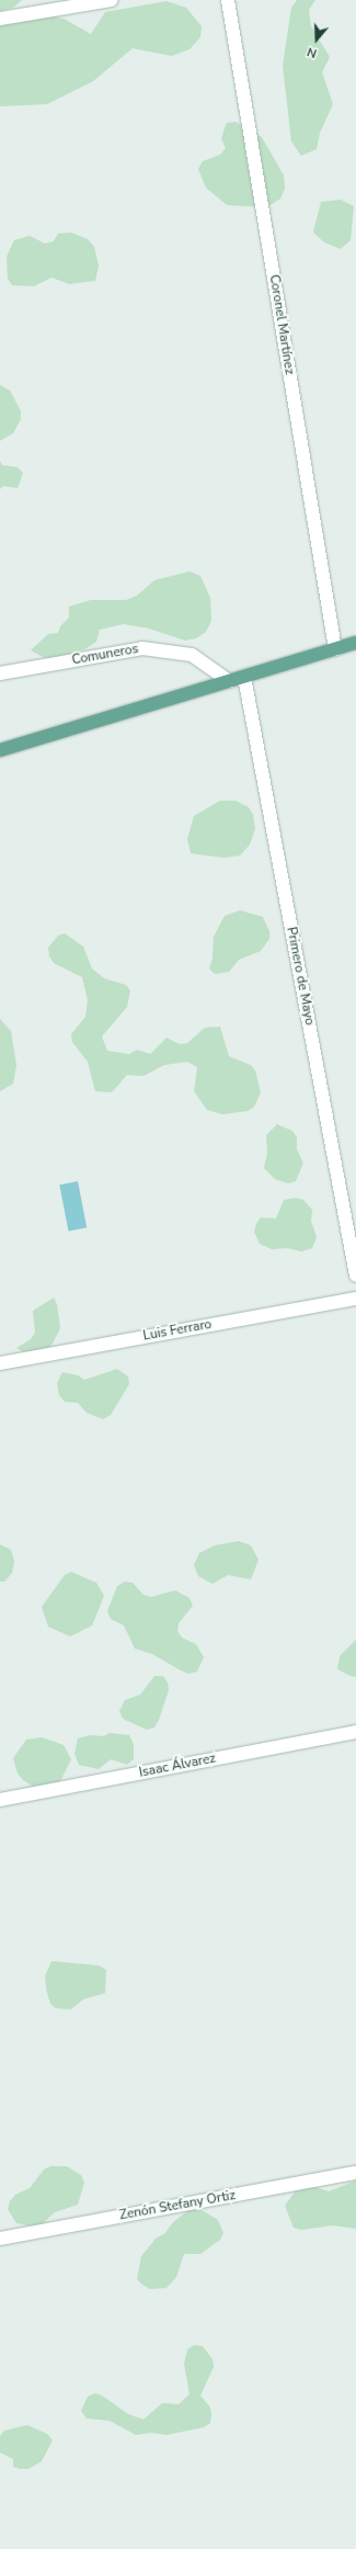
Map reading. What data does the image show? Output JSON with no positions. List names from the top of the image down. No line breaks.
{"streets":{"street":["Coronel Martínez","Comuneros","Primero de Mayo","Luis Ferraro","Isaac Álvarez","Zenón Stefany Ortiz"]},"north":"bottom"}
